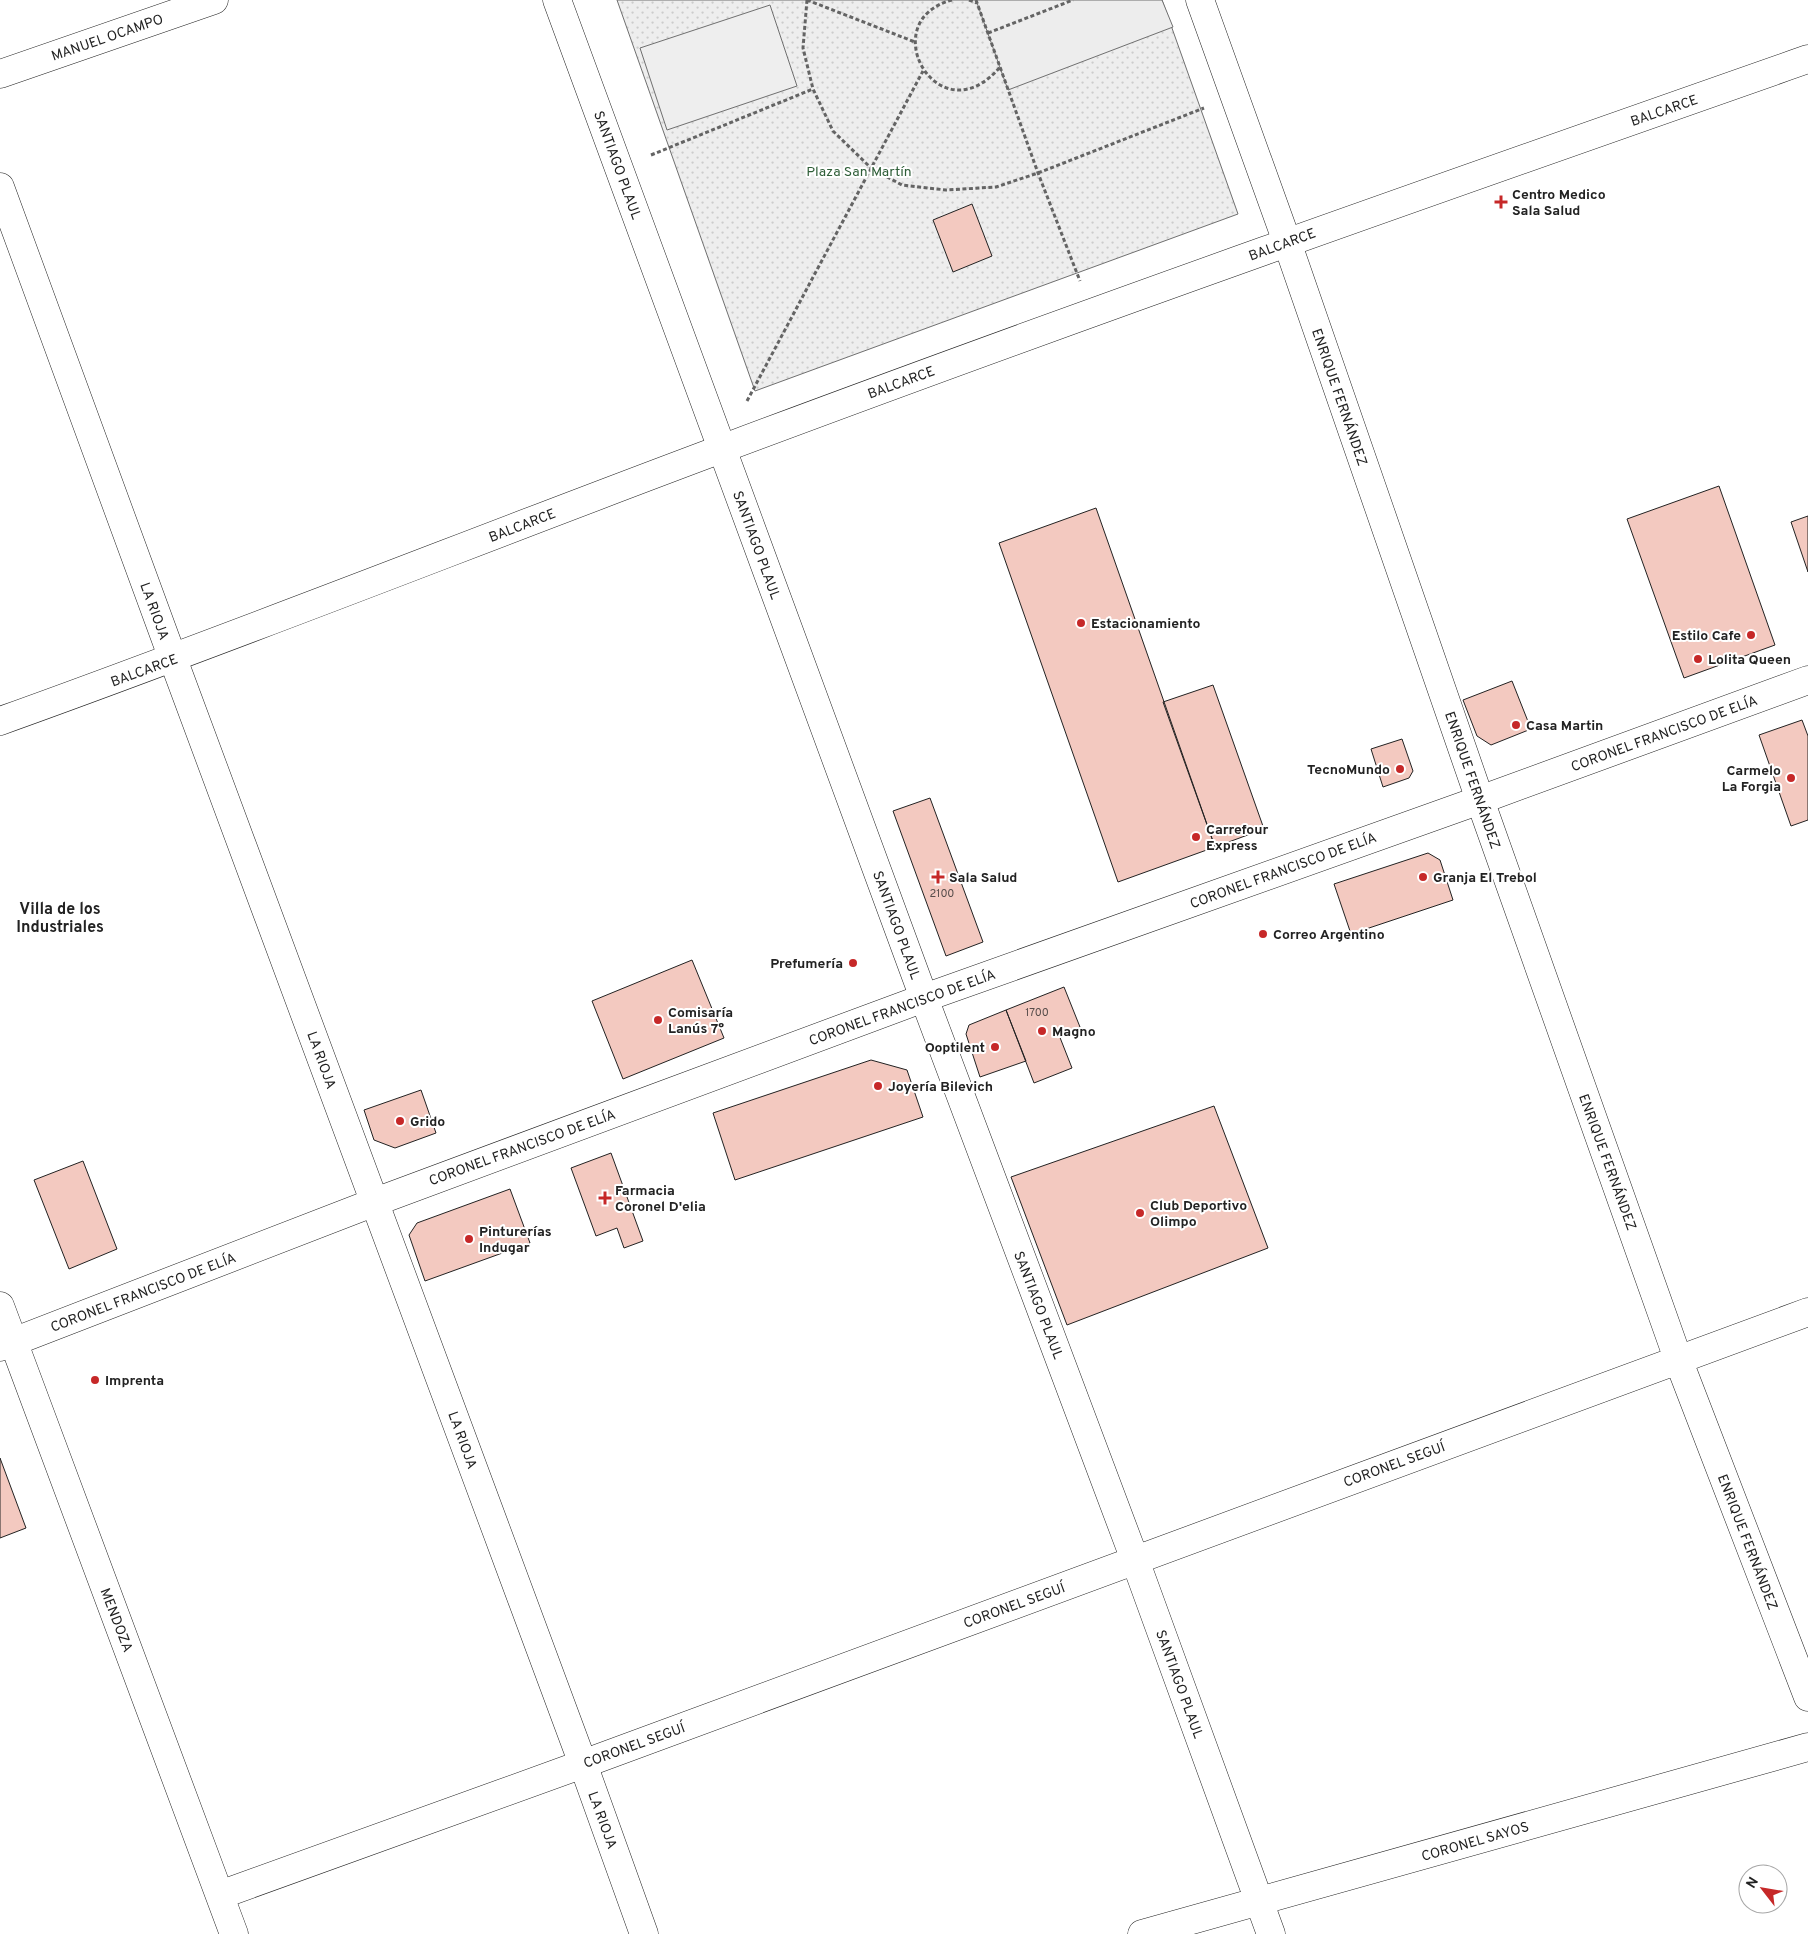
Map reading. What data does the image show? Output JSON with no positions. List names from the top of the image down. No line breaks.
{"streets":{"street":["MANUEL OCAMPO","BALCARCE","SANTIAGO PLAUL","ENRIQUE FERNÁNDEZ","LA RIOJA","CORONEL FRANCISCO DE ELÍA","CORONEL SEGUÍ","MENDOZA","CORONEL SAYOS"]},"crossings":[["BALCARCE","SANTIAGO PLAUL"],["BALCARCE","ENRIQUE FERNÁNDEZ"],["BALCARCE","LA RIOJA"],["SANTIAGO PLAUL","CORONEL FRANCISCO DE ELÍA"],["SANTIAGO PLAUL","CORONEL SEGUÍ"],["SANTIAGO PLAUL","CORONEL SAYOS"],["ENRIQUE FERNÁNDEZ","CORONEL FRANCISCO DE ELÍA"],["ENRIQUE FERNÁNDEZ","CORONEL SEGUÍ"],["LA RIOJA","CORONEL FRANCISCO DE ELÍA"],["LA RIOJA","CORONEL SEGUÍ"],["CORONEL FRANCISCO DE ELÍA","MENDOZA"],["CORONEL SEGUÍ","MENDOZA"]],"districts":["Villa de los Industriales"],"parks":["Plaza San Martín"],"places":{"health":["Centro Medico Sala Salud","Sala Salud","Farmacia Coronel D'elia"],"other":["Estacionamiento","Estilo Cafe","Lolita Queen","Casa Martin","TecnoMundo","Carmelo La Forgia","Carrefour Express","Granja El Trebol","Correo Argentino","Prefumería","Comisaría Lanús 7°","Magno","Ooptilent","Joyería Bilevich","Grido","Club Deportivo Olimpo","Pinturerías Indugar","Imprenta"]},"house_numbers":["2100","1700"],"north":"top left"}
